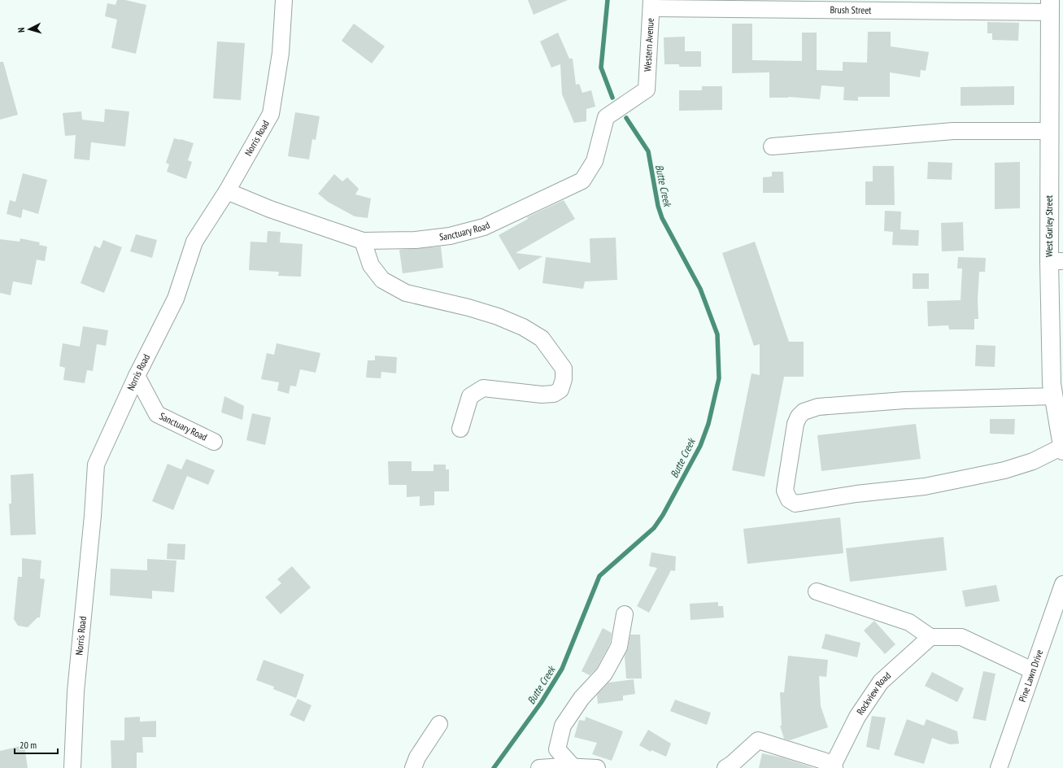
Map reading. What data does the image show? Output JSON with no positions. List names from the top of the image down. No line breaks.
{"streets":{"main road":["West Gurley Street"],"street":["Brush Street","Western Avenue","Norris Road","Sanctuary Road","Pine Lawn Drive","Rockview Road"]},"crossings":[["Brush Street","Western Avenue"],["Brush Street","West Gurley Street"],["Western Avenue","Sanctuary Road"],["Norris Road","Sanctuary Road"]],"water":["Butte Creek"],"scale_bar":"20 m","north":"left"}
